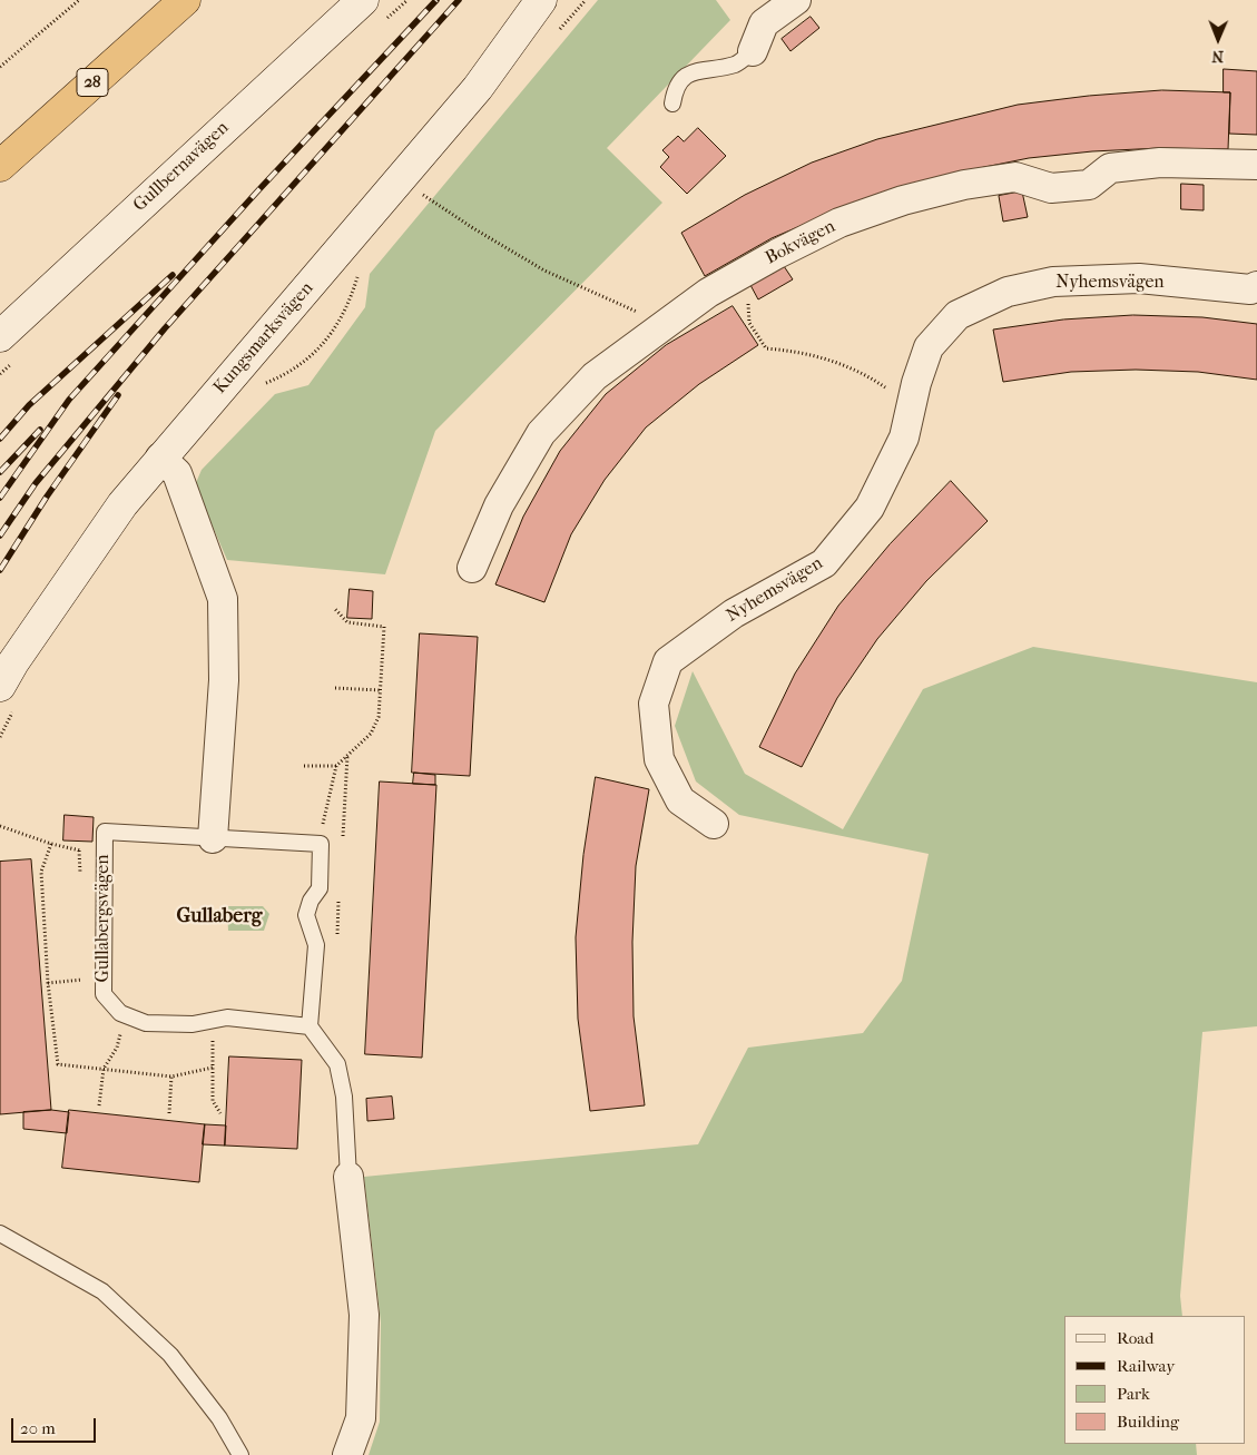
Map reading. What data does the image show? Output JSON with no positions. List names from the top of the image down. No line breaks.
{"streets":{"highway":["28"],"street":["Gullbernavägen","Bokvägen","Nyhemsvägen","Kungsmarksvägen"],"lane":["Gullabergsvägen"]},"districts":["Gullaberg"],"legend":["Road","Railway","Park","Building"],"scale_bar":"20 m","north":"bottom"}
